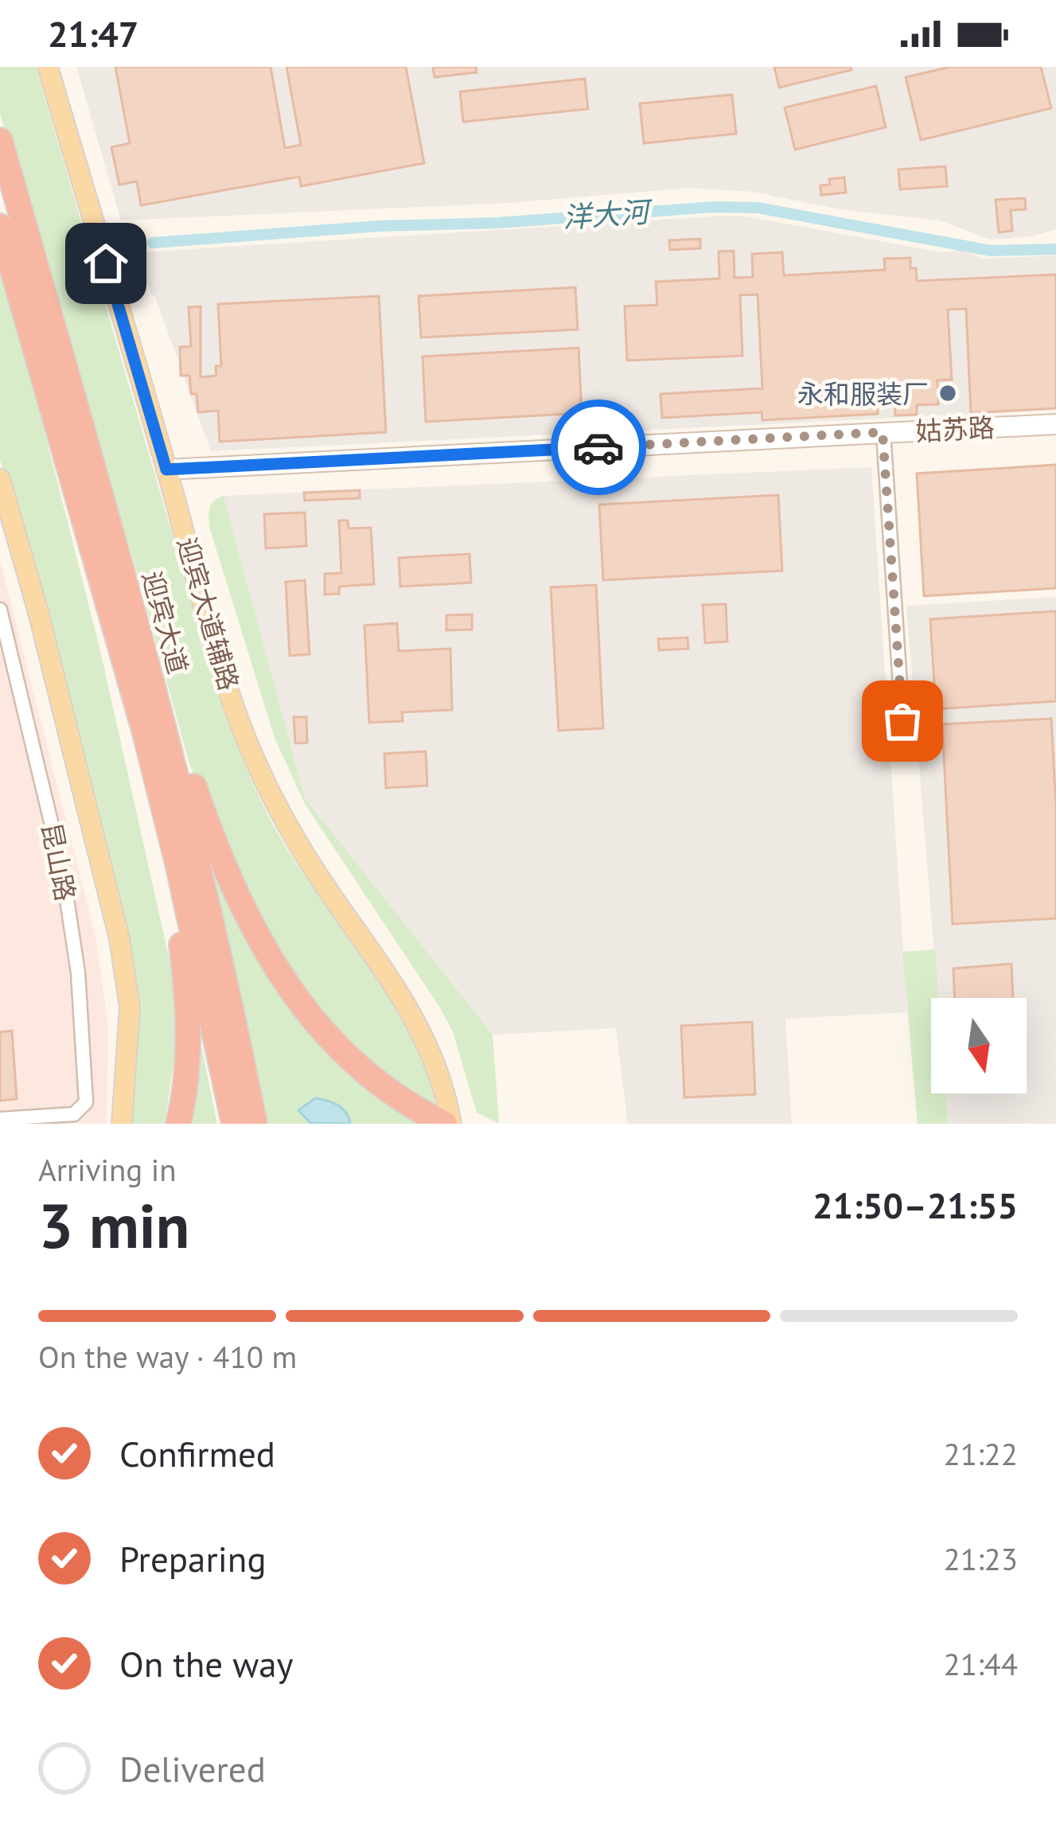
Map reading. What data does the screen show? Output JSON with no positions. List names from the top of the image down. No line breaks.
{"streets":{"highway":["迎宾大道"],"main road":["迎宾大道辅路"],"street":["姑苏路","昆山路"]},"crossings":[["姑苏路","迎宾大道辅路"]],"water":["洋大河"],"places":["永和服装厂"],"north":"bottom","page":{"status":"21:47","heading":["3 min","Arriving in","21:50–21:55"],"bar":"On the way · 410 m","list":[["Confirmed","21:22"],["Preparing","21:23"],["On the way","21:44"],"Delivered"]}}
